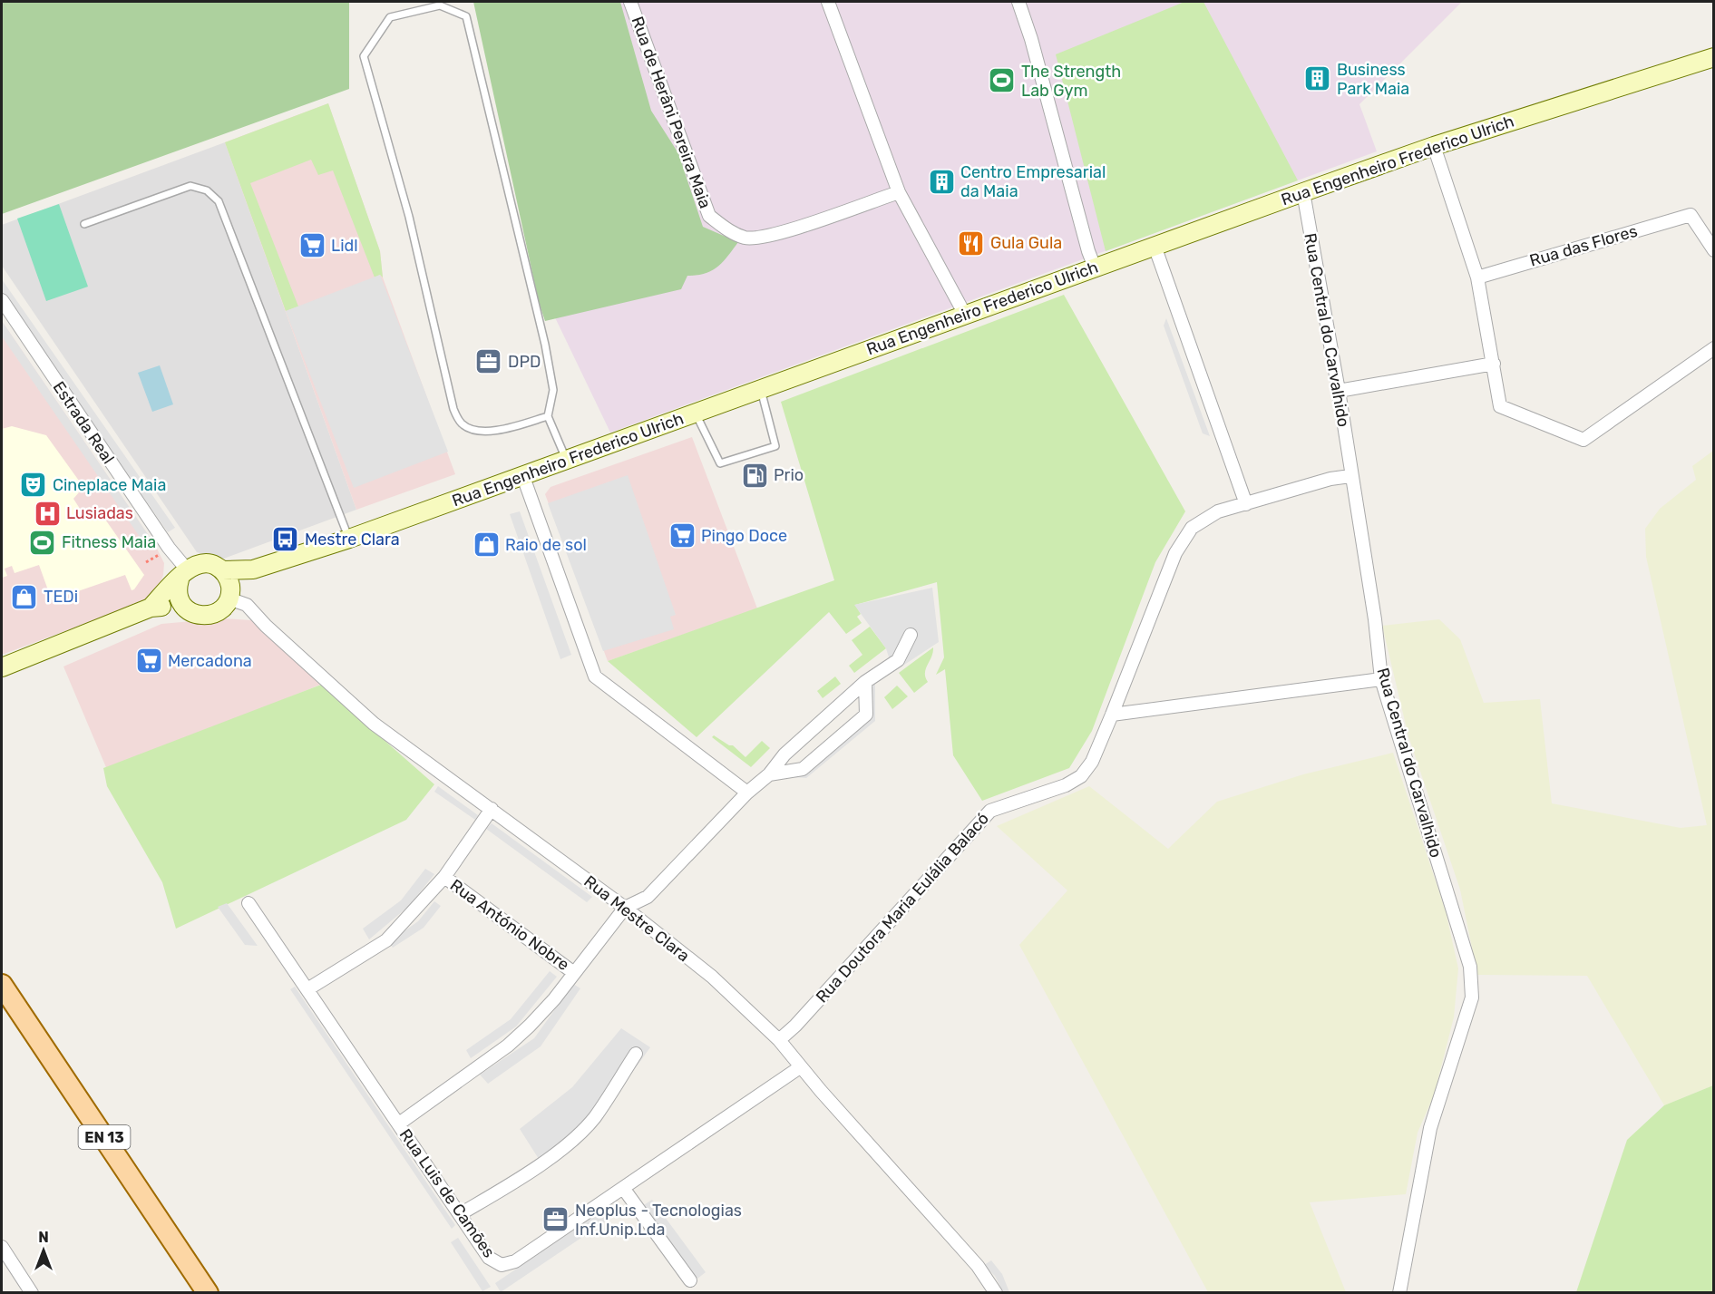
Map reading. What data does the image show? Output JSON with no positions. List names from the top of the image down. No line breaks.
{"streets":{"main road":["Rua Engenheiro Frederico Ulrich","EN 13"],"street":["Rua de Herâni Pereira Maia","Rua das Flores","Rua Central do Carvalhido","Estrada Real","Rua Doutora Maria Eulália Balacó","Rua Mestre Clara","Rua António Nobre","Rua Luis de Camões"]},"crossings":[["Rua Engenheiro Frederico Ulrich","Rua Central do Carvalhido"],["Rua Engenheiro Frederico Ulrich","Estrada Real"],["Rua Engenheiro Frederico Ulrich","Rua Mestre Clara"],["Rua Central do Carvalhido","Rua Doutora Maria Eulália Balacó"],["Estrada Real","Rua Mestre Clara"],["Rua Doutora Maria Eulália Balacó","Rua Mestre Clara"],["Rua Mestre Clara","Rua Luis de Camões"]],"places":{"building":["Business Park Maia","Centro Empresarial da Maia"],"sports":["The Strength Lab Gym","Fitness Maia"],"restaurant":["Gula Gula"],"supermarket":["Lidl","Pingo Doce","Mercadona"],"office":["DPD","Neoplus - Tecnologias Inf.Unip.Lda"],"fuel station":["Prio"],"theatre":["Cineplace Maia"],"hospital":["Lusiadas"],"bus stop":["Mestre Clara"],"shop":["Raio de sol","TEDi"]},"north":"top"}
